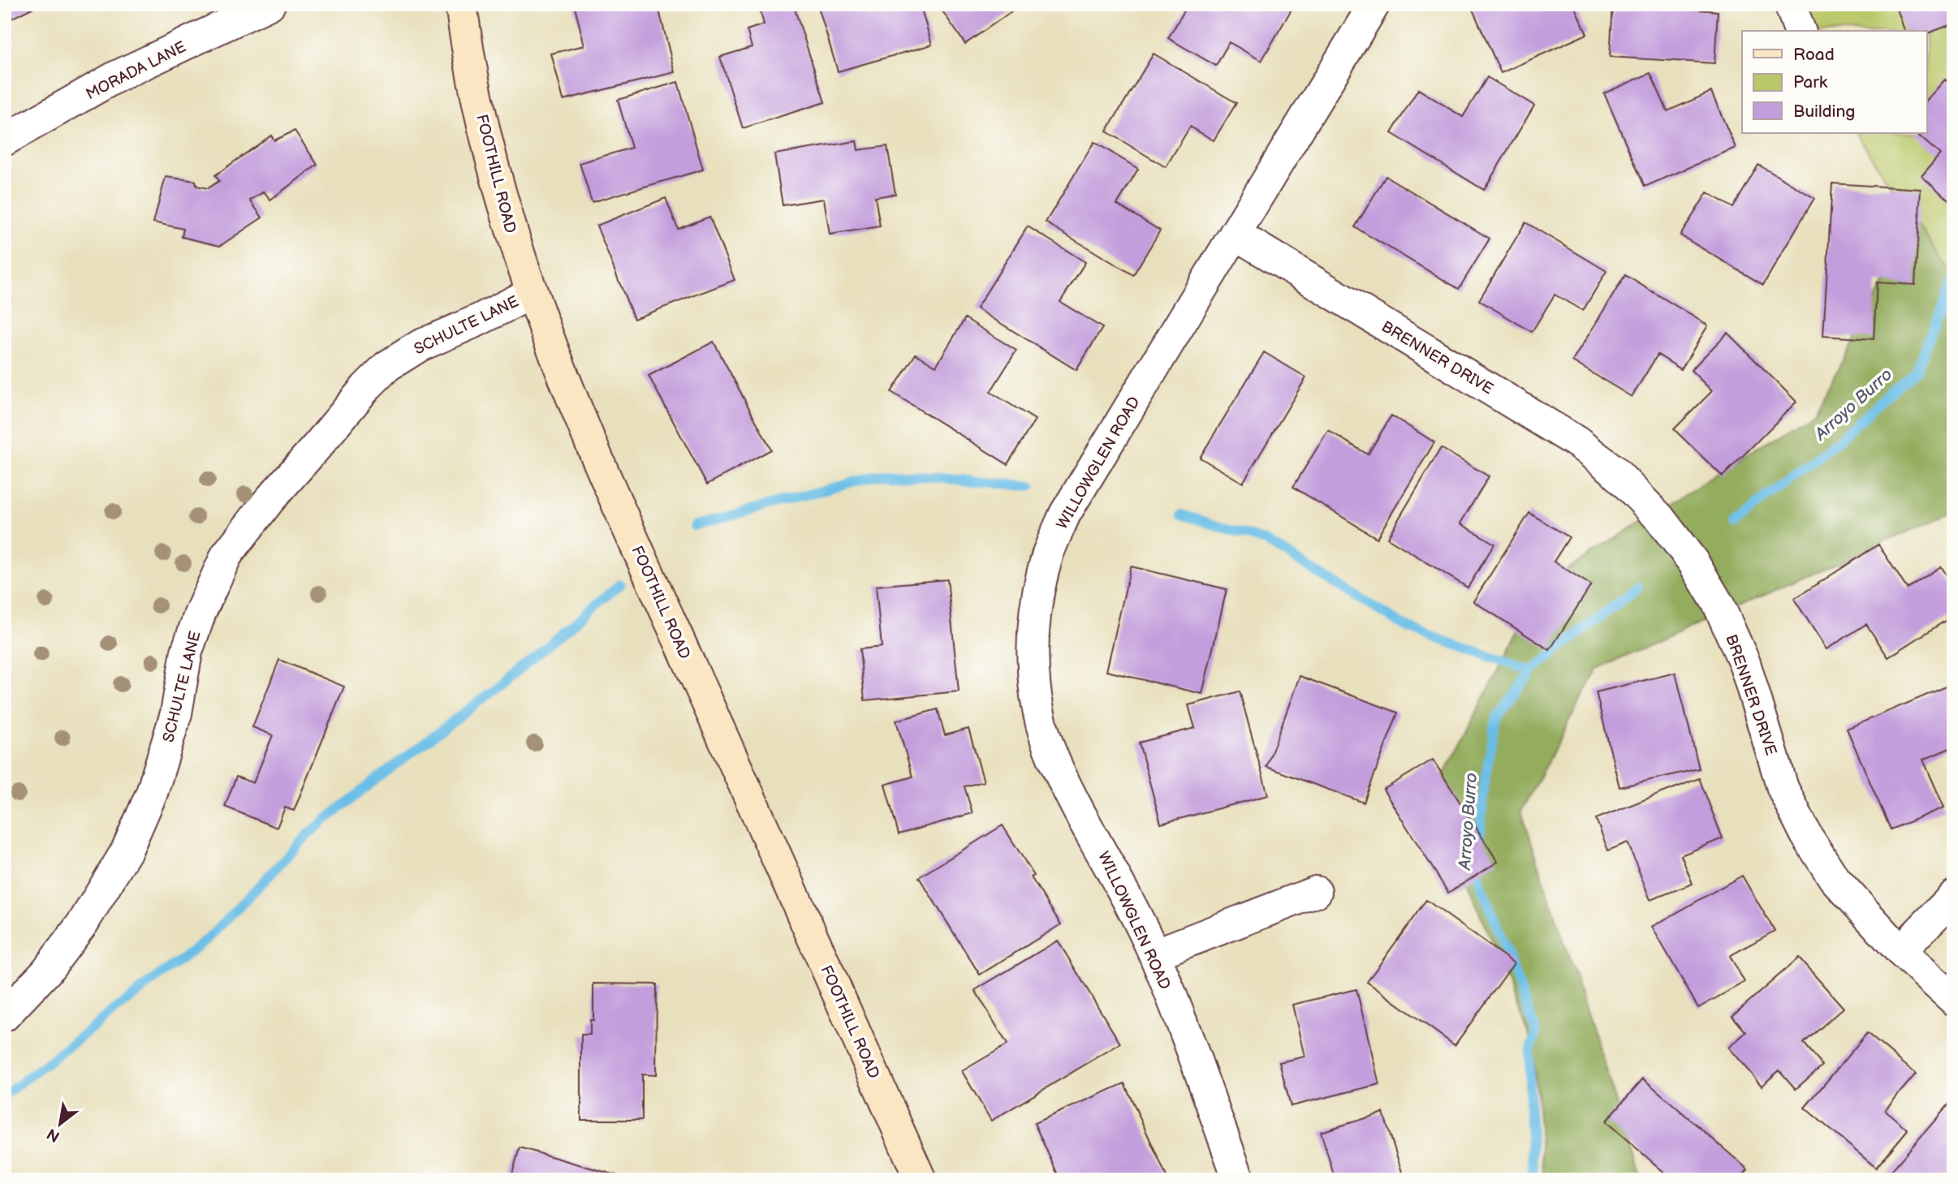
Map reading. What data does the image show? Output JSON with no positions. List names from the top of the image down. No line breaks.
{"streets":{"main road":["FOOTHILL ROAD"],"street":["MORADA LANE","SCHULTE LANE","BRENNER DRIVE","WILLOWGLEN ROAD"]},"crossings":[["FOOTHILL ROAD","SCHULTE LANE"],["BRENNER DRIVE","WILLOWGLEN ROAD"]],"water":["Arroyo Burro"],"legend":["Road","Park","Building"],"north":"bottom left"}
